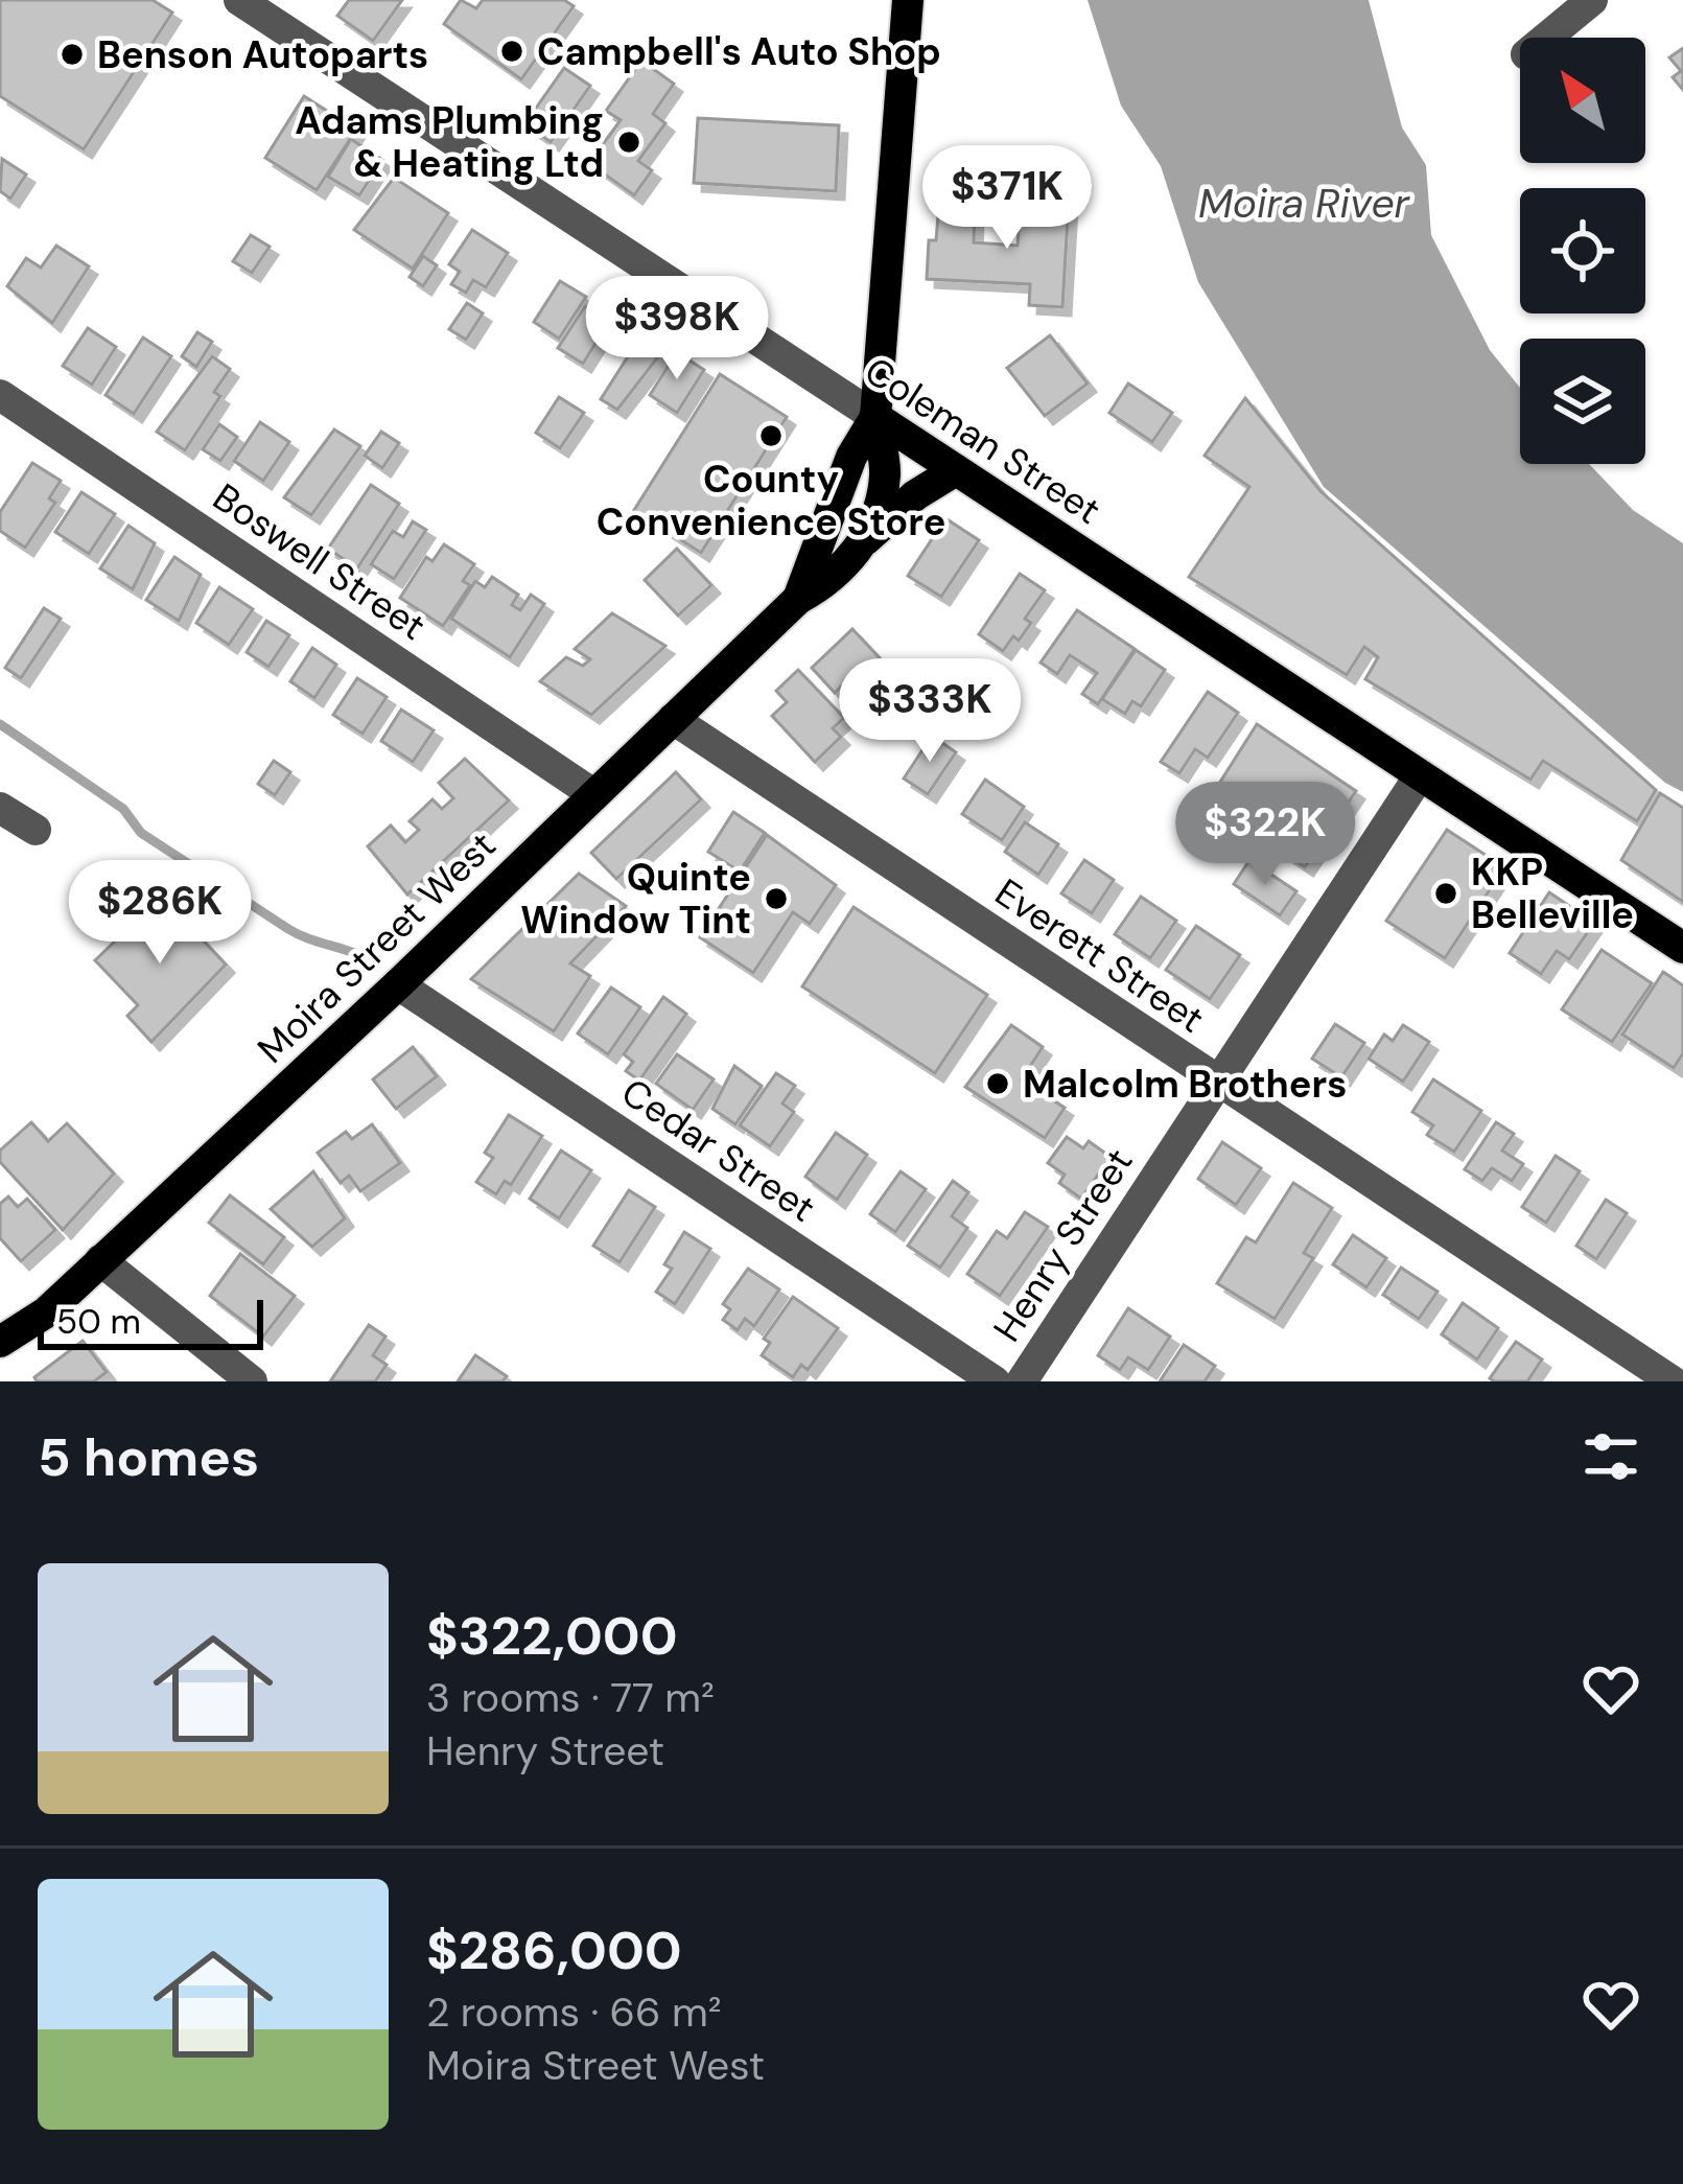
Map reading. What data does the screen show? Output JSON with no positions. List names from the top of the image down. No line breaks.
{"streets":{"main road":["Coleman Street","Moira Street West"],"street":["Boswell Street","Everett Street","Cedar Street","Henry Street"]},"crossings":[["Coleman Street","Moira Street West"],["Coleman Street","Henry Street"],["Boswell Street","Moira Street West"],["Moira Street West","Everett Street"],["Moira Street West","Cedar Street"],["Everett Street","Henry Street"]],"water":["Moira River"],"places":["Campbell's Auto Shop","Benson Autoparts","Adams Plumbing & Heating Ltd","County Convenience Store","KKP Belleville","Quinte Window Tint","Malcolm Brothers"],"scale_bar":"50 m","north":"top left","page":{"price":["$371K","$398K","$333K","$322K","$286K"],"scale":"50 m","heading":"5 homes","list":[{"name":"$322,000","note":"3 rooms · 77 m² · Henry Street"},{"name":"$286,000","note":"2 rooms · 66 m² · Moira Street West"}]}}
